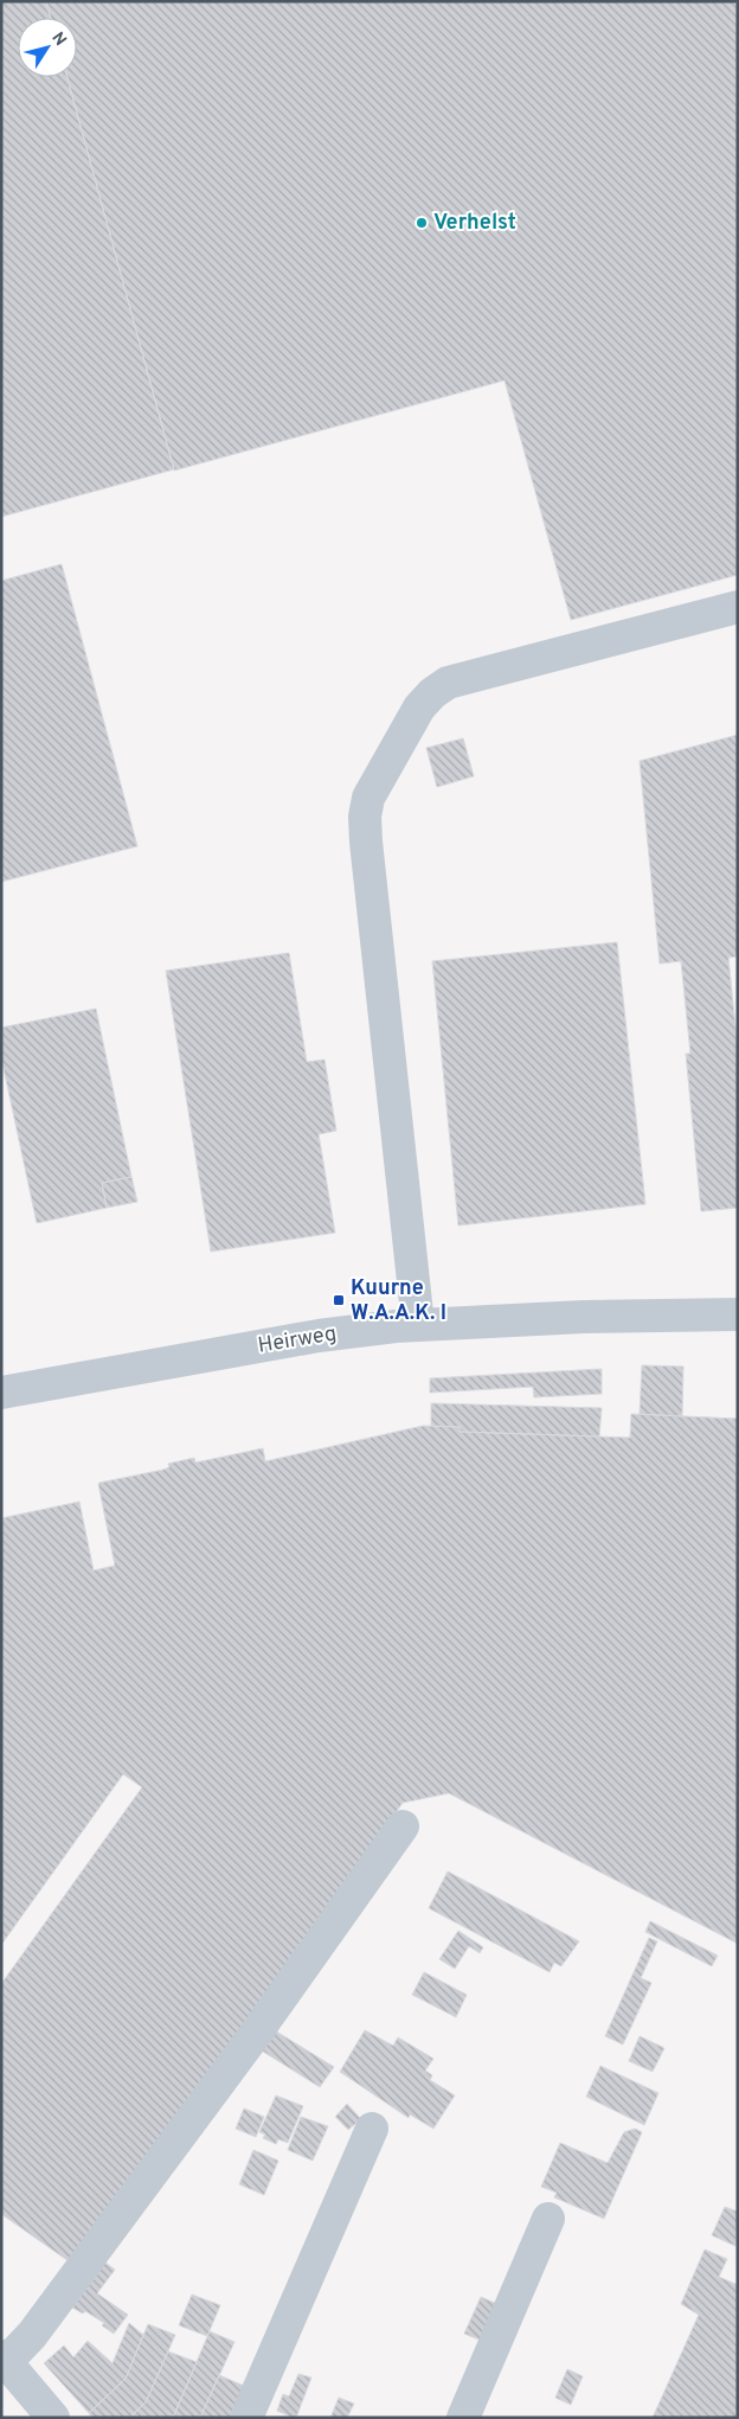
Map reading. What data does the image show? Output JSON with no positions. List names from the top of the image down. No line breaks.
{"streets":{"street":["Heirweg"]},"places":{"other":["Verhelst"],"transit":["Kuurne W.A.A.K. I"]},"north":"top right"}
